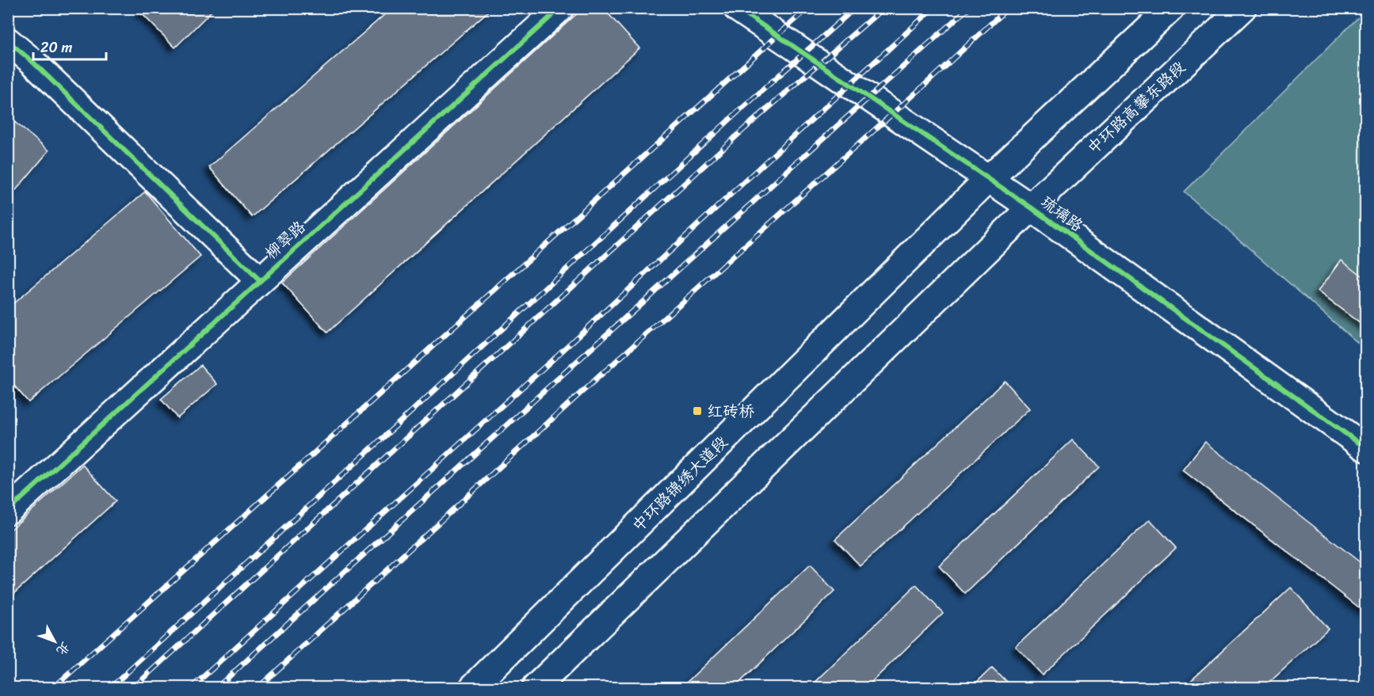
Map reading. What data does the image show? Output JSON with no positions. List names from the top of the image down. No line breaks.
{"streets":{"main road":["中环路高攀东路段","琉璃路","柳翠路","中环路锦绣大道段"]},"crossings":[["中环路高攀东路段","琉璃路"],["琉璃路","中环路锦绣大道段"]],"places":{"transit":["红砖桥"]},"scale_bar":"20 m","north":"bottom right"}
